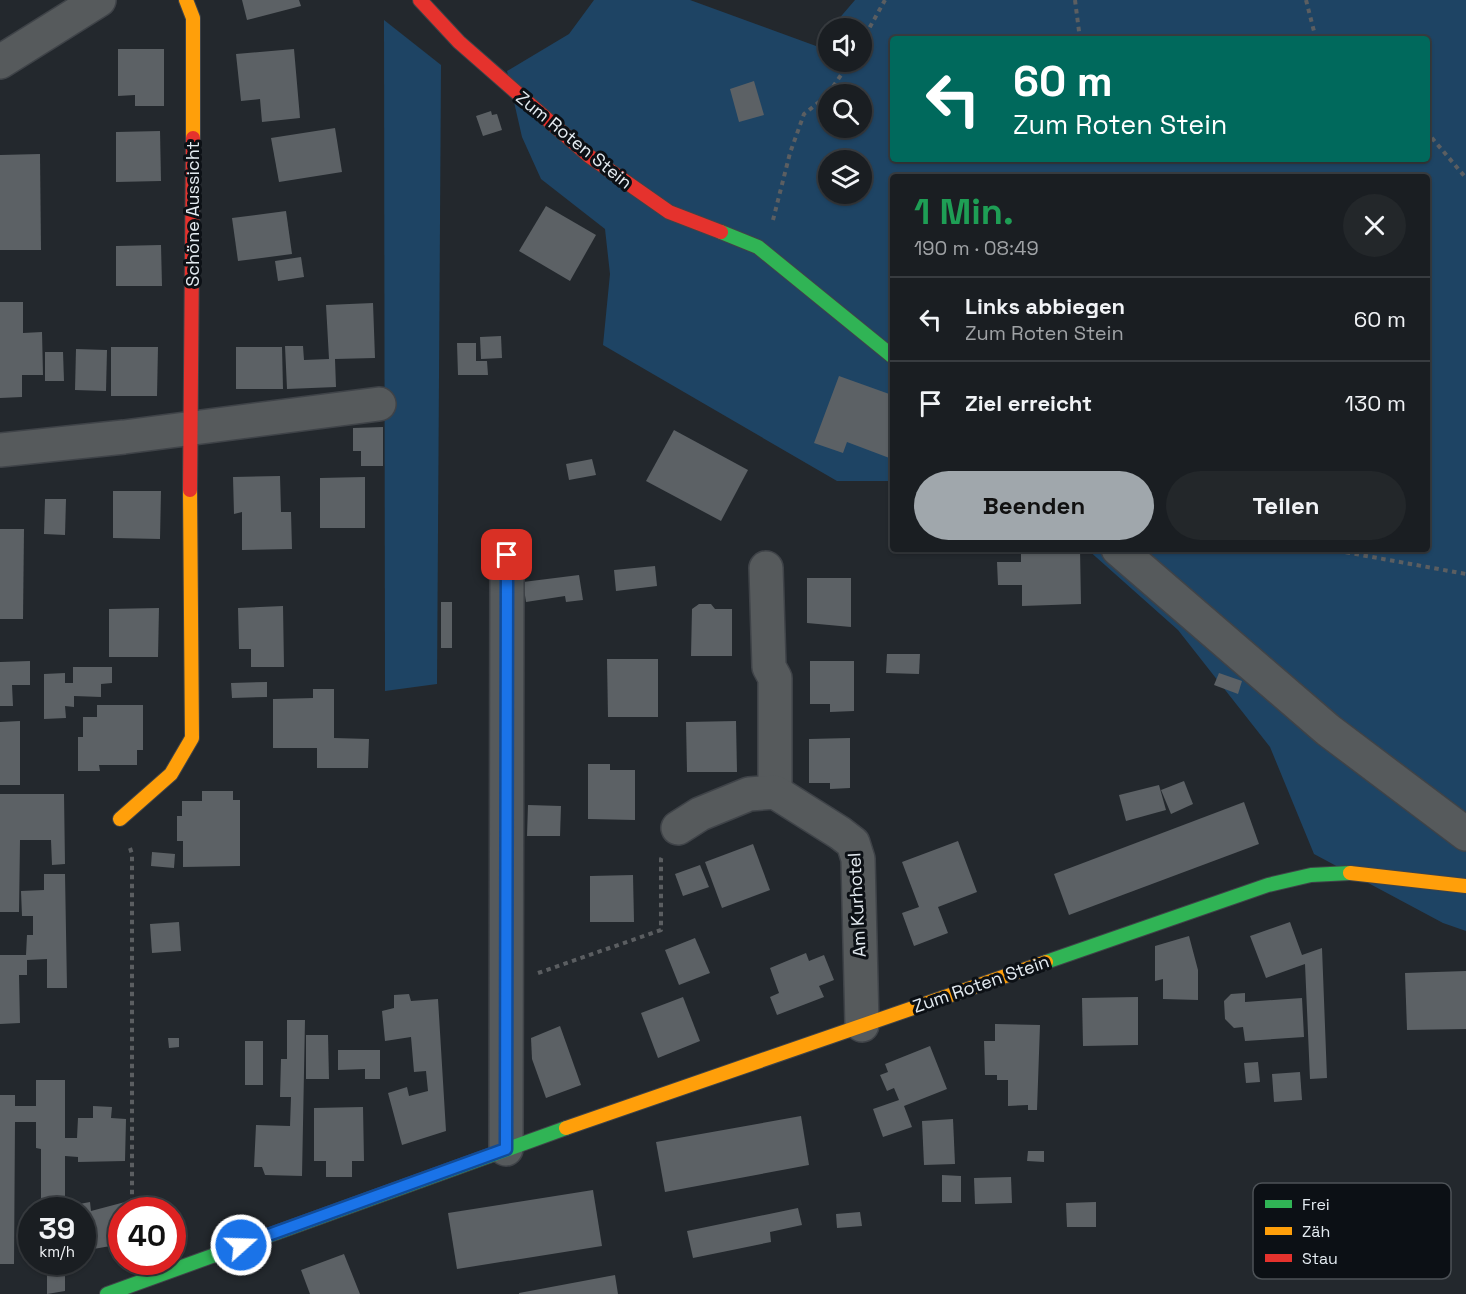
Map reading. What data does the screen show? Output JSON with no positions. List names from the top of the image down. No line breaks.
{"streets":{"street":["Zum Roten Stein","Schöne Aussicht","Am Kurhotel"]},"crossings":[["Zum Roten Stein","Am Kurhotel"]],"legend":["Frei","Zäh","Stau"],"page":{"turn":["60 m","Zum Roten Stein"],"heading":["1 Min.","190 m · 08:49"],"list":[{"name":"Links abbiegen","note":"Zum Roten Stein","value":"60 m"},{"name":"Ziel erreicht","value":"130 m"}],"buttons":["Beenden","Teilen"],"speed":"39 km/h","limit":"40"}}
